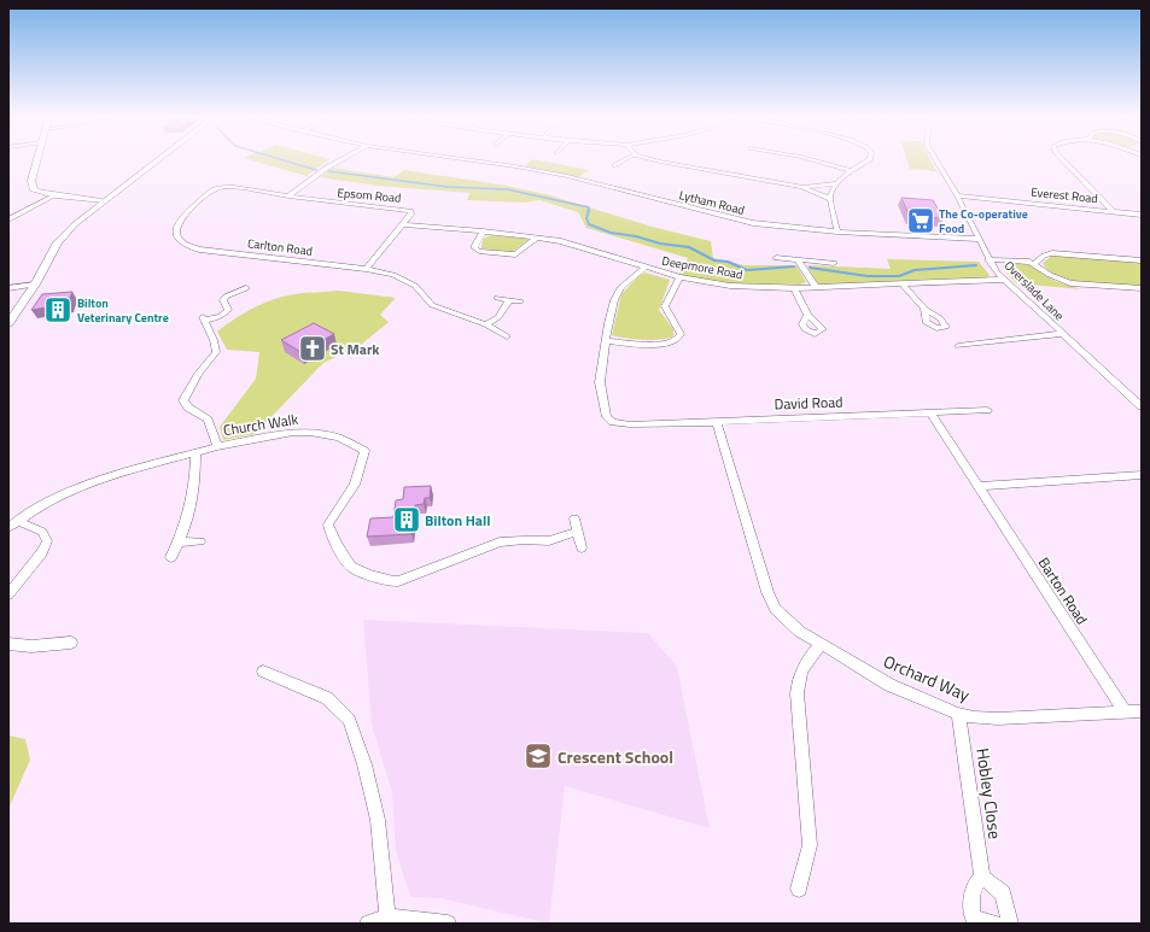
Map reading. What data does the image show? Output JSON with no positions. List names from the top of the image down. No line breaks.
{"streets":{"street":["Epsom Road","Everest Road","Lytham Road","Carlton Road","Deepmore Road","Overslade Lane","David Road","Church Walk","Barton Road","Orchard Way","Hobley Close"]},"crossings":[["Epsom Road","Carlton Road"],["Epsom Road","Deepmore Road"],["Everest Road","Overslade Lane"],["Lytham Road","Overslade Lane"],["Deepmore Road","Overslade Lane"],["David Road","Barton Road"],["David Road","Orchard Way"],["Barton Road","Orchard Way"],["Orchard Way","Hobley Close"]],"places":{"supermarket":["The Co-operative Food"],"building":["Bilton Veterinary Centre","Bilton Hall"],"church":["St Mark"],"school or university":["Crescent School"]}}
